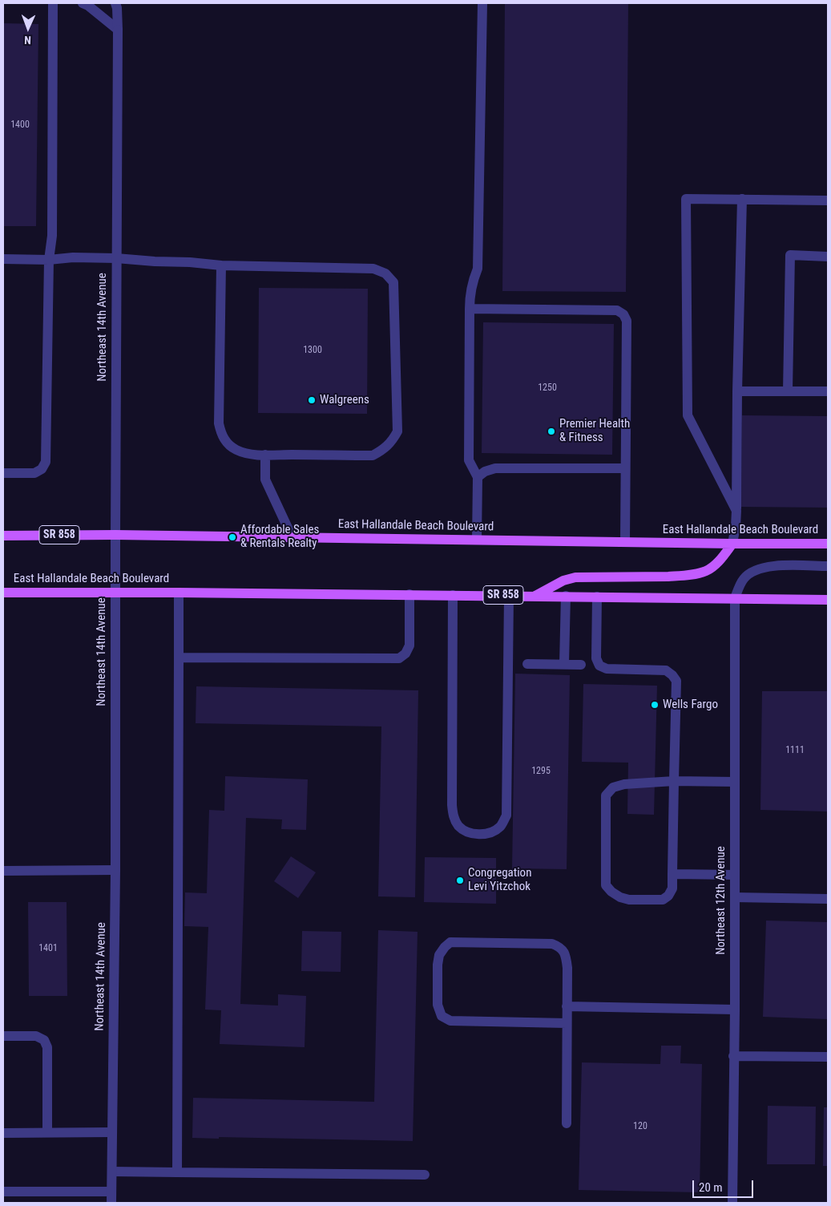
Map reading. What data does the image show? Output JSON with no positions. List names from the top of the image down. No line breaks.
{"streets":{"main road":["East Hallandale Beach Boulevard","SR 858"],"street":["Northeast 14th Avenue","Northeast 12th Avenue"]},"crossings":[["Northeast 14th Avenue","East Hallandale Beach Boulevard"],["East Hallandale Beach Boulevard","Northeast 12th Avenue"]],"places":["Walgreens","Premier Health & Fitness","Affordable Sales & Rentals Realty","Wells Fargo","Congregation Levi Yitzchok"],"house_numbers":["1400","1300","1250","1111","1295","1401","120"],"scale_bar":"20 m","north":"bottom"}
